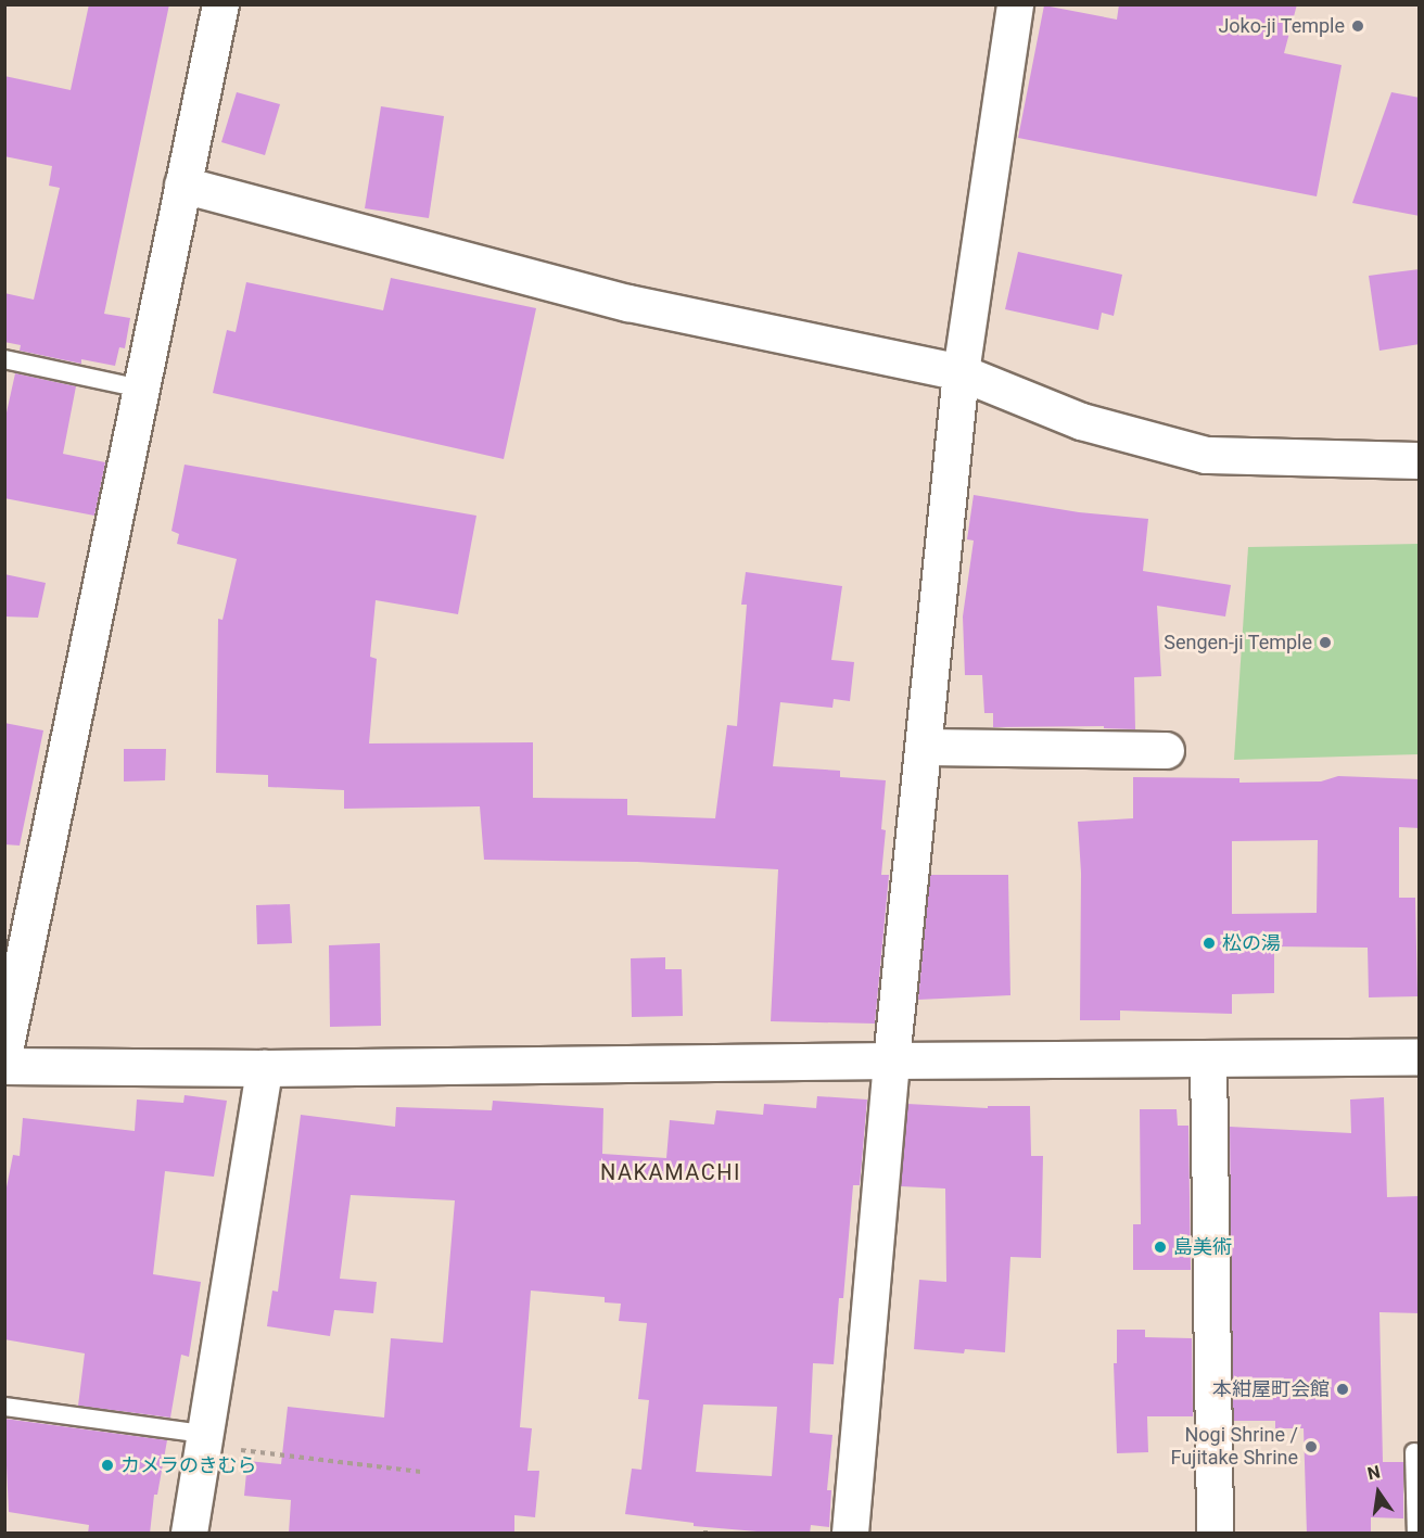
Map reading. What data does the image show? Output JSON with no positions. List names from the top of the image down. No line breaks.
{"districts":["NAKAMACHI"],"places":["Joko-ji Temple","Sengen-ji Temple","松の湯","島美術","本紺屋町会館","Nogi Shrine / Fujitake Shrine","カメラのきむら"],"north":"top"}
